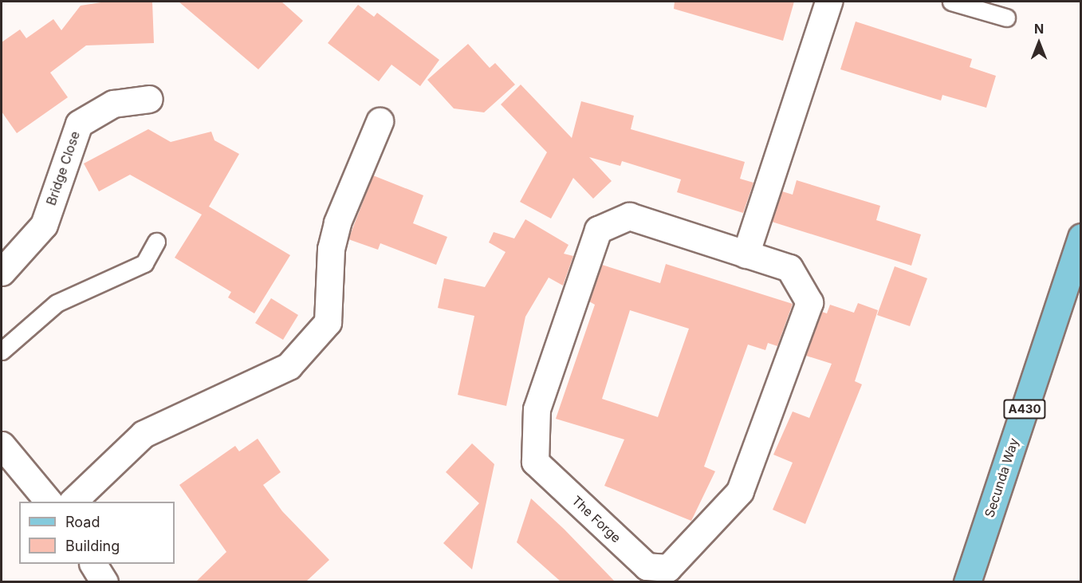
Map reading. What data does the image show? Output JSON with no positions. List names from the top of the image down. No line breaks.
{"streets":{"main road":["A430","Secunda Way"],"street":["Bridge Close","The Forge"]},"legend":["Road","Building"],"north":"top"}
